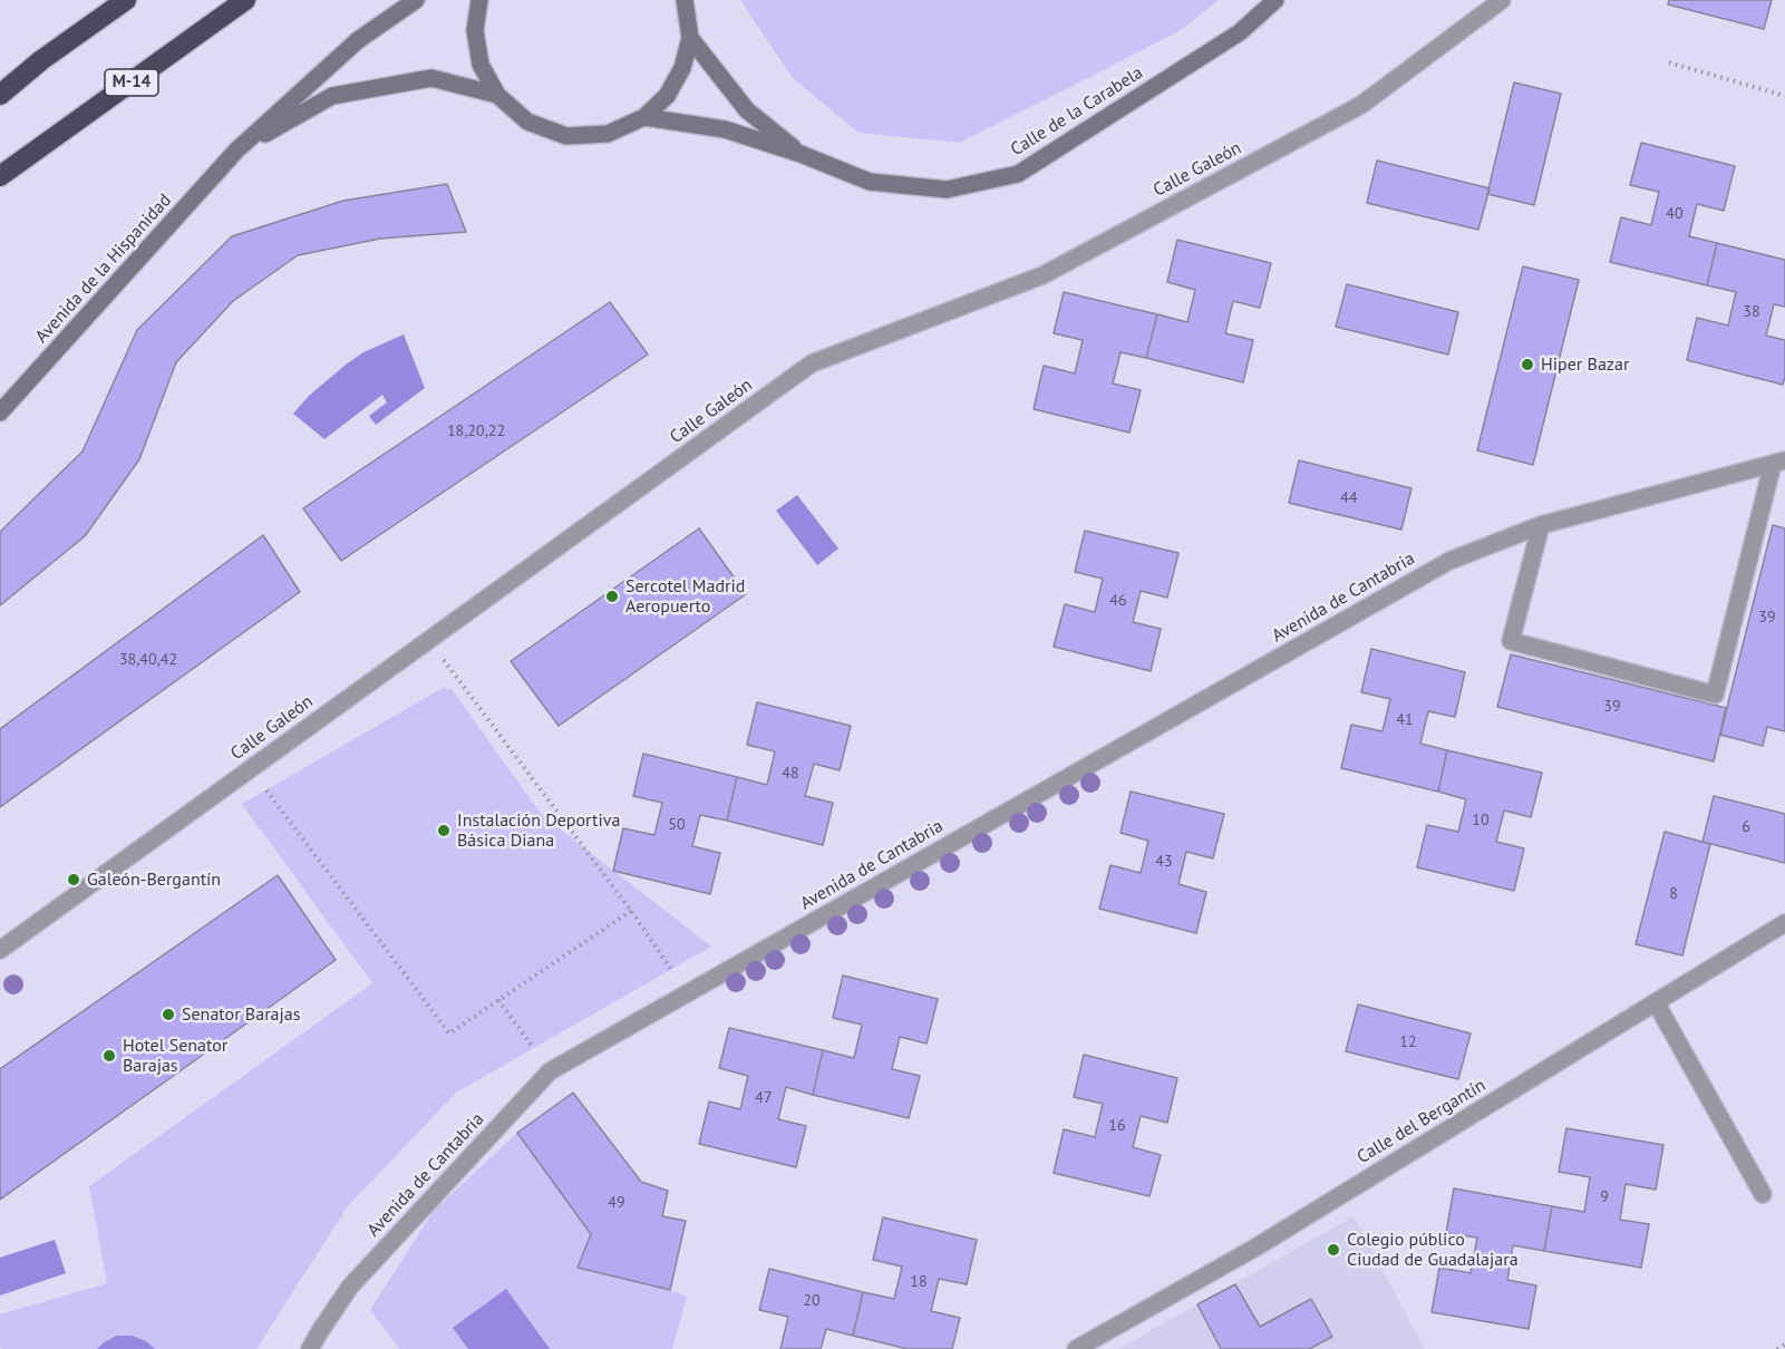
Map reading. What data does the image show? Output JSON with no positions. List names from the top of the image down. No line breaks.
{"streets":{"highway":["M-14"],"street":["Calle de la Carabela","Calle Galeón","Avenida de la Hispanidad","Avenida de Cantabria","Calle del Bergantín"]},"places":["Hiper Bazar","Sercotel Madrid Aeropuerto","Instalación Deportiva Básica Diana","Galeón-Bergantín","Senator Barajas","Hotel Senator Barajas","Colegio público Ciudad de Guadalajara"],"house_numbers":["40","38","18,20,22","44","46","39","38,40,42","39","41","48","10","50","6","43","8","12","47","16","9","49","18","20"]}
